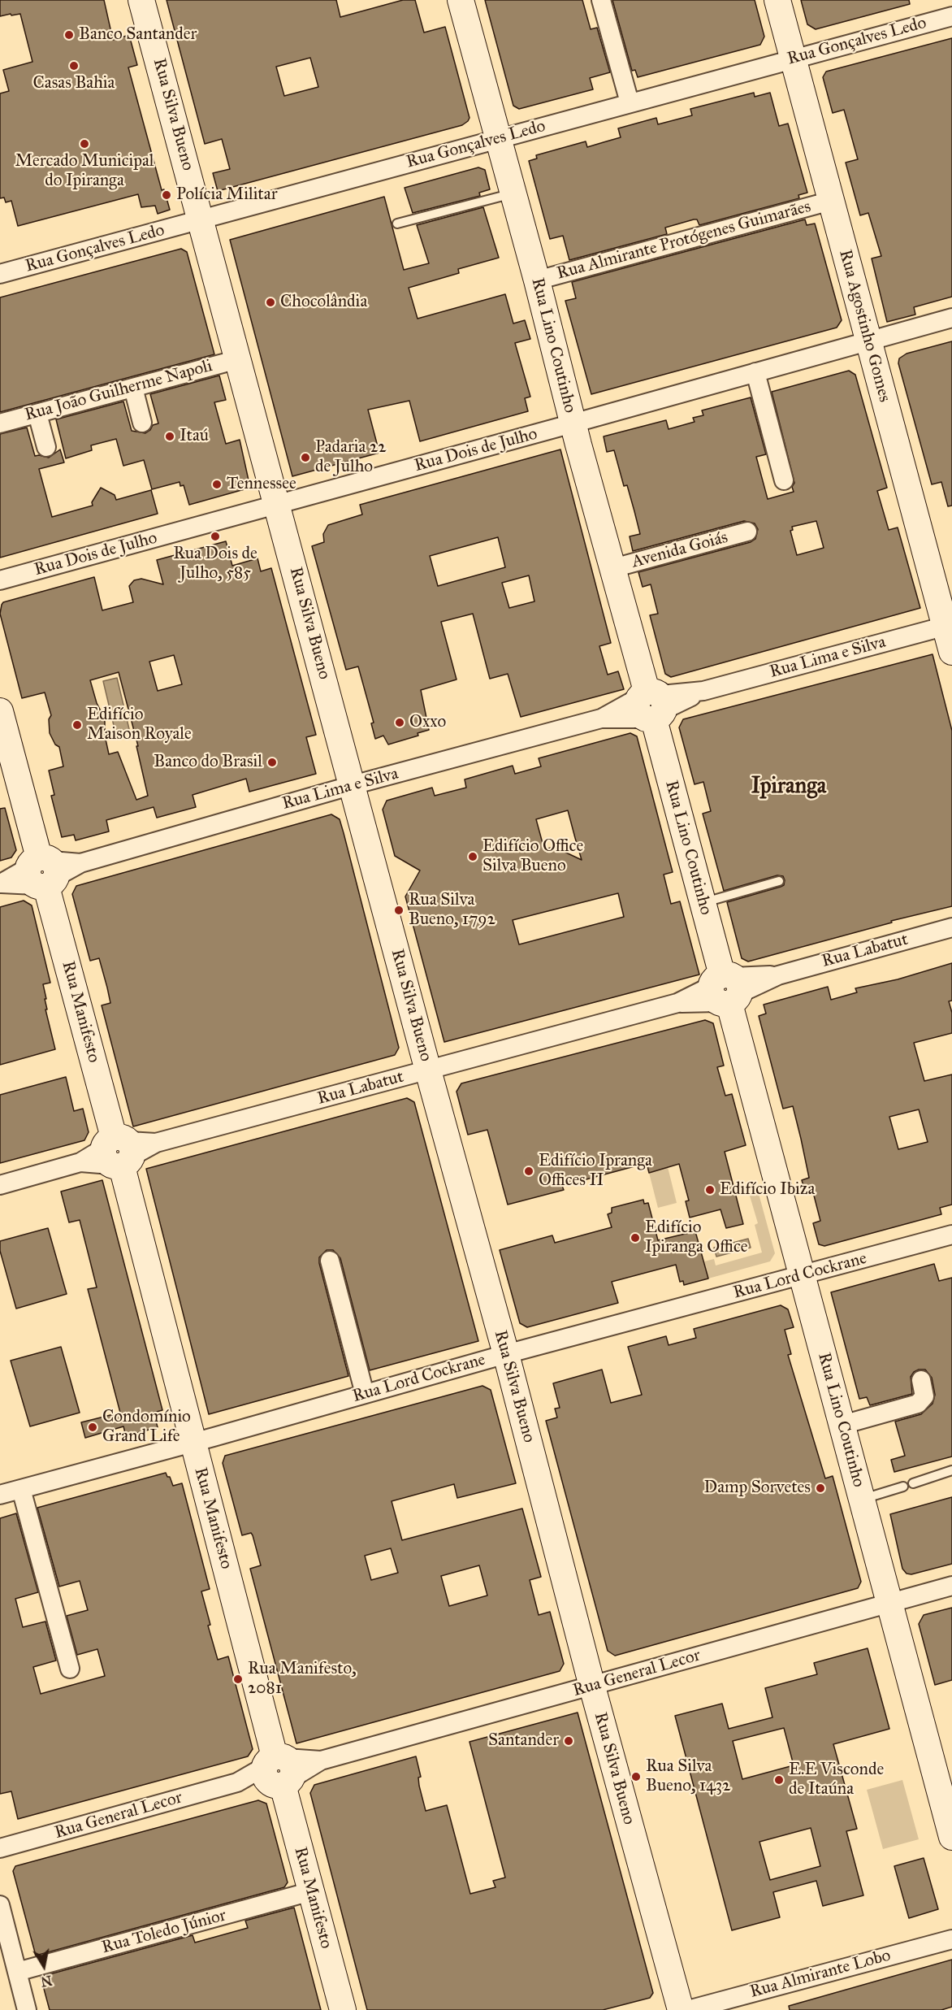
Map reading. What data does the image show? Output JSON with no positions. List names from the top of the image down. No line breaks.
{"streets":{"main road":["Rua Silva Bueno","Rua Agostinho Gomes","Rua Lino Coutinho","Rua Manifesto"],"street":["Rua Gonçalves Ledo","Rua Almirante Protógenes Guimarães","Rua João Guilherme Napoli","Rua Dois de Julho","Avenida Goiás","Rua Lima e Silva","Rua Labatut","Rua Lord Cockrane","Rua General Lecor","Rua Toledo Júnior","Rua Almirante Lobo"]},"crossings":[["Rua Gonçalves Ledo","Rua Silva Bueno"],["Rua Gonçalves Ledo","Rua Agostinho Gomes"],["Rua Gonçalves Ledo","Rua Lino Coutinho"],["Rua Silva Bueno","Rua João Guilherme Napoli"],["Rua Silva Bueno","Rua Dois de Julho"],["Rua Silva Bueno","Rua Lima e Silva"],["Rua Silva Bueno","Rua Labatut"],["Rua Silva Bueno","Rua Lord Cockrane"],["Rua Silva Bueno","Rua General Lecor"],["Rua Almirante Protógenes Guimarães","Rua Agostinho Gomes"],["Rua Almirante Protógenes Guimarães","Rua Lino Coutinho"],["Rua Agostinho Gomes","Rua Dois de Julho"],["Rua Agostinho Gomes","Rua Lima e Silva"],["Rua Lino Coutinho","Rua Dois de Julho"],["Rua Lino Coutinho","Avenida Goiás"],["Rua Lino Coutinho","Rua Lima e Silva"],["Rua Lino Coutinho","Rua Labatut"],["Rua Lino Coutinho","Rua Lord Cockrane"],["Rua Lino Coutinho","Rua General Lecor"],["Rua Lima e Silva","Rua Manifesto"],["Rua Labatut","Rua Manifesto"],["Rua Manifesto","Rua Lord Cockrane"],["Rua Manifesto","Rua General Lecor"],["Rua Manifesto","Rua Toledo Júnior"]],"districts":["Ipiranga"],"places":["Banco Santander","Casas Bahia","Mercado Municipal do Ipiranga","Polícia Militar","Chocolândia","Itaú","Padaria 22 de Julho","Tennessee","Rua Dois de Julho, 585","Oxxo","Edifício Maison Royale","Banco do Brasil","Edifício Office Silva Bueno","Rua Silva Bueno, 1792","Edifício Ipranga Offices II","Edifício Ibiza","Edifício Ipiranga Office","Condomínio Grand Life","Damp Sorvetes","Rua Manifesto, 2081","Santander","Rua Silva Bueno, 1432","E.E Visconde de Itaúna"],"north":"bottom"}
